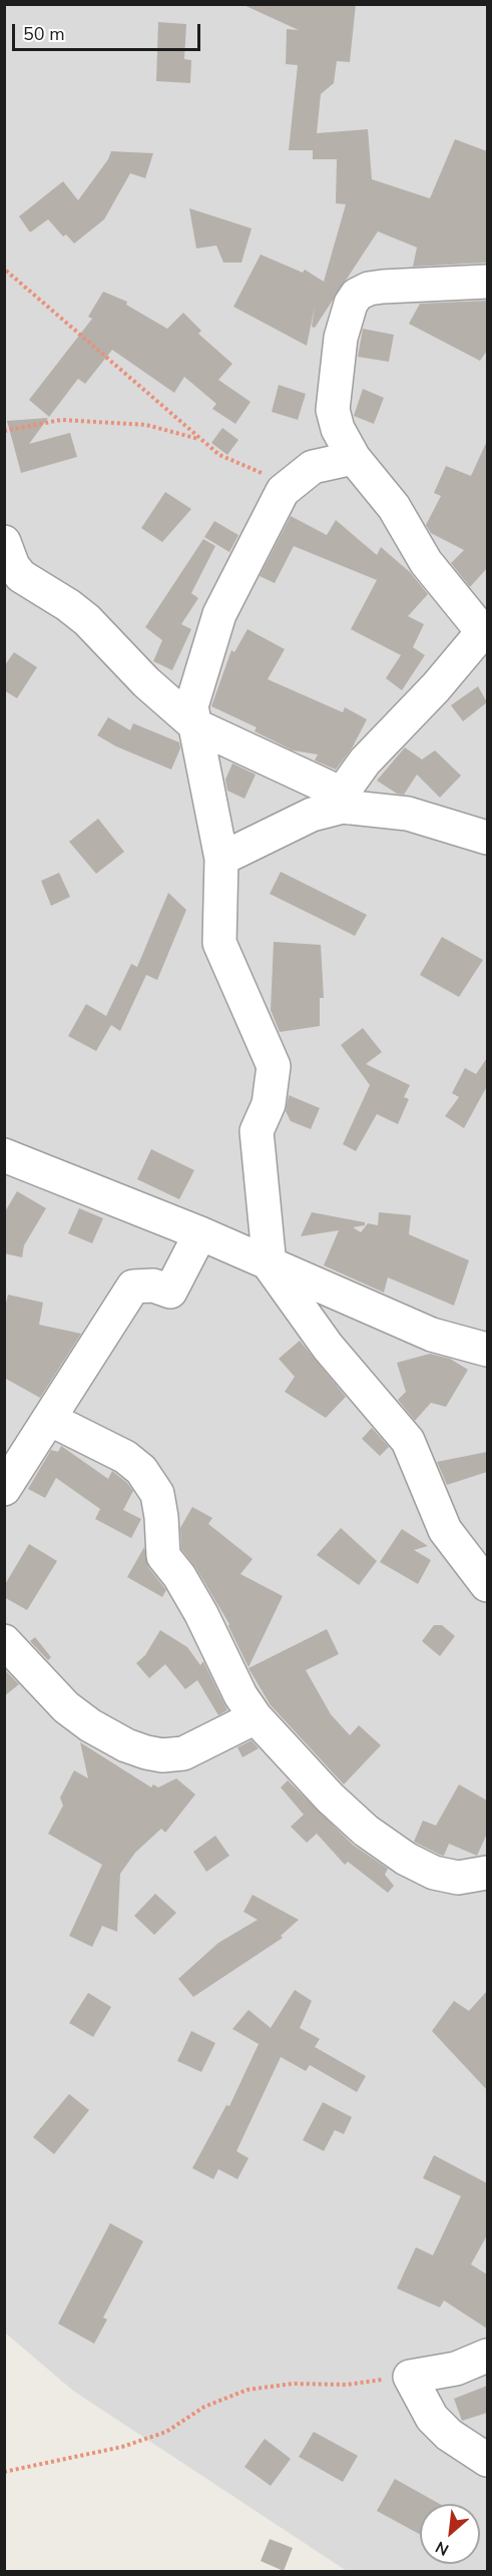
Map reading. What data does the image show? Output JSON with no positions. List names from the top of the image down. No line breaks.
{"scale_bar":"50 m","north":"bottom left"}
